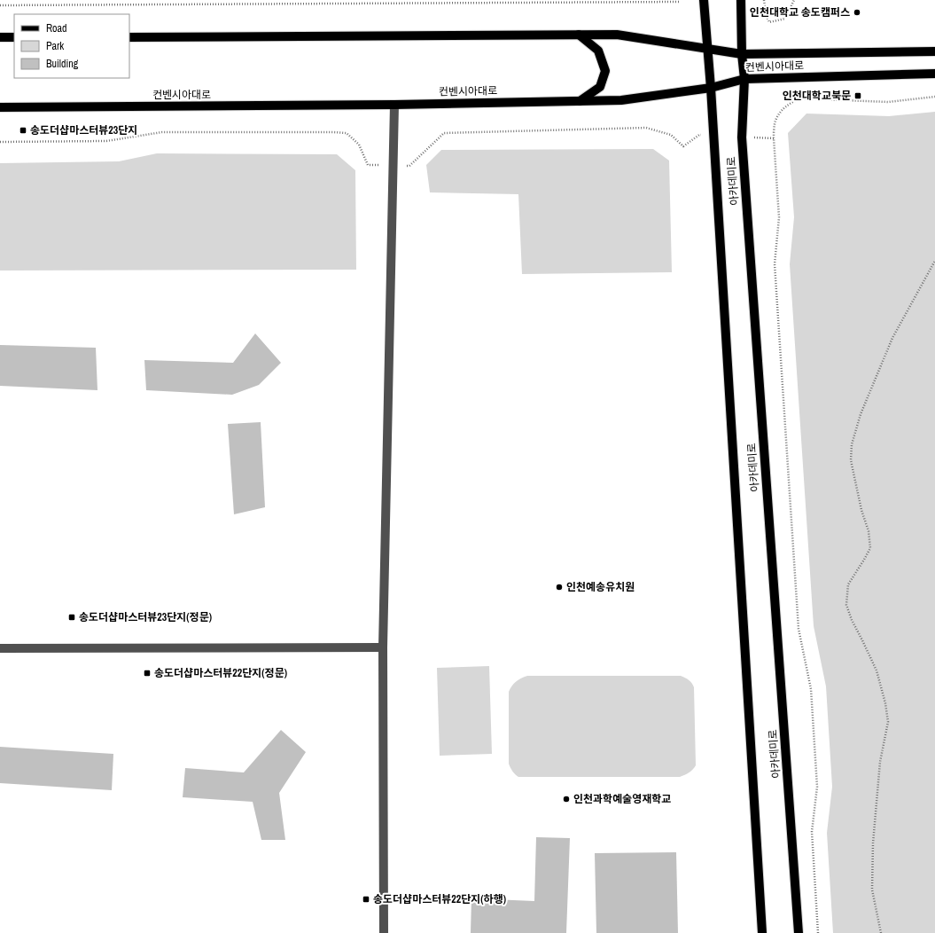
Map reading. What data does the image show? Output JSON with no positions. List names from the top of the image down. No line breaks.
{"streets":{"main road":["컨벤시아대로","아카데미로"]},"crossings":[["컨벤시아대로","아카데미로"]],"places":{"other":["인천대학교 송도캠퍼스","인천예송유치원","인천과학예술영재학교"],"transit":["인천대학교북문","송도더샵마스터뷰23단지","송도더샵마스터뷰23단지(정문)","송도더샵마스터뷰22단지(정문)","송도더샵마스터뷰22단지(하행)"]},"legend":["Road","Park","Building"]}
